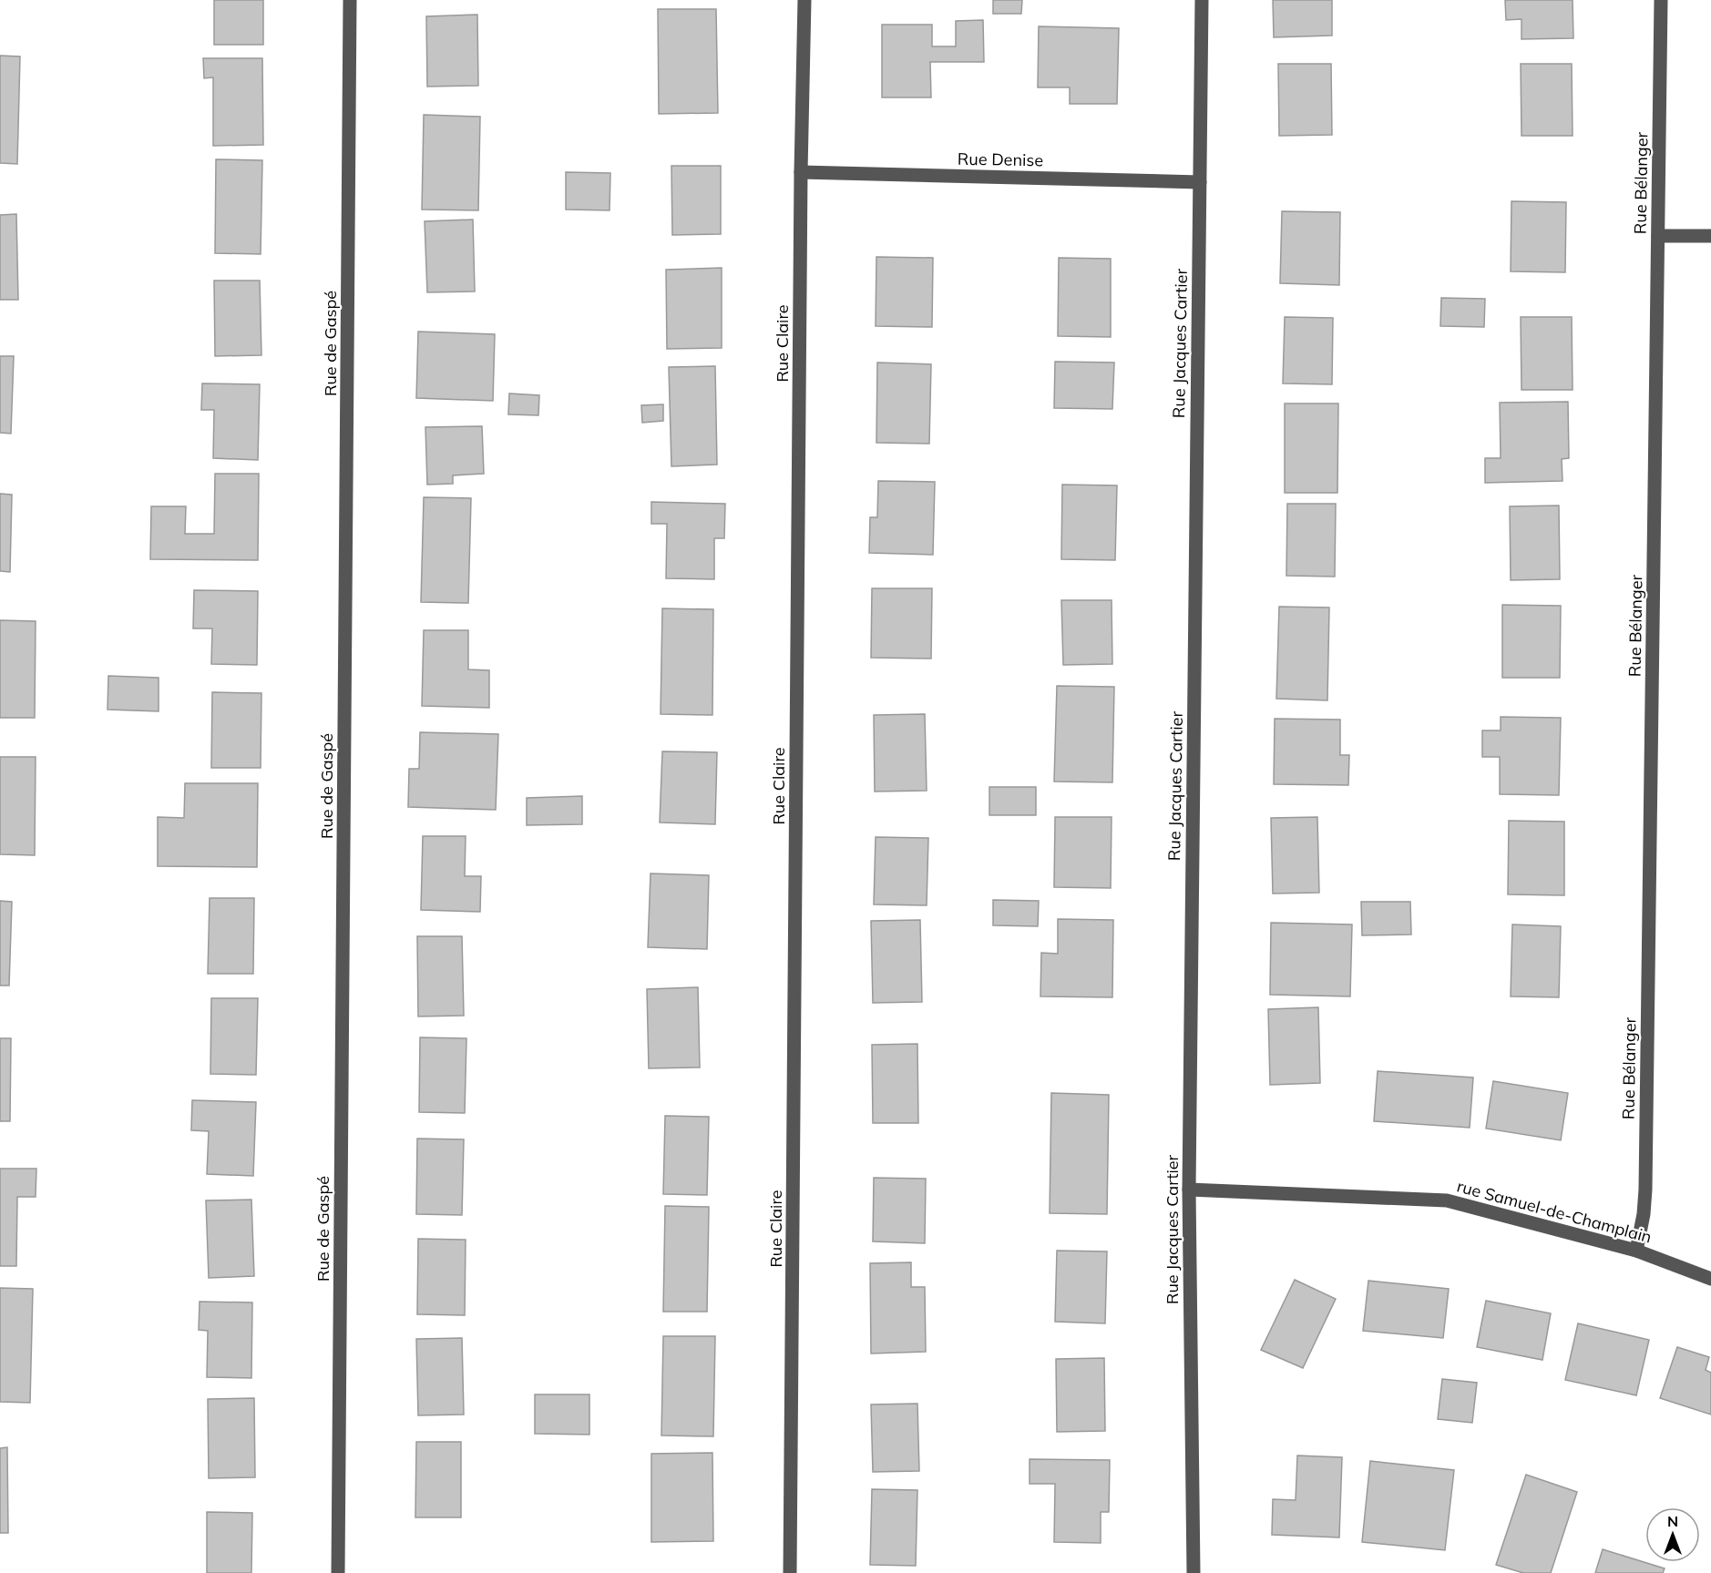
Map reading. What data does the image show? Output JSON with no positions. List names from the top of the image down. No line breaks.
{"streets":{"street":["Rue Denise","Rue Bélanger","Rue de Gaspé","Rue Claire","Rue Jacques Cartier","rue Samuel-de-Champlain"]},"crossings":[["Rue Denise","Rue Claire"],["Rue Denise","Rue Jacques Cartier"],["Rue Bélanger","rue Samuel-de-Champlain"],["Rue Jacques Cartier","rue Samuel-de-Champlain"]],"north":"top"}
